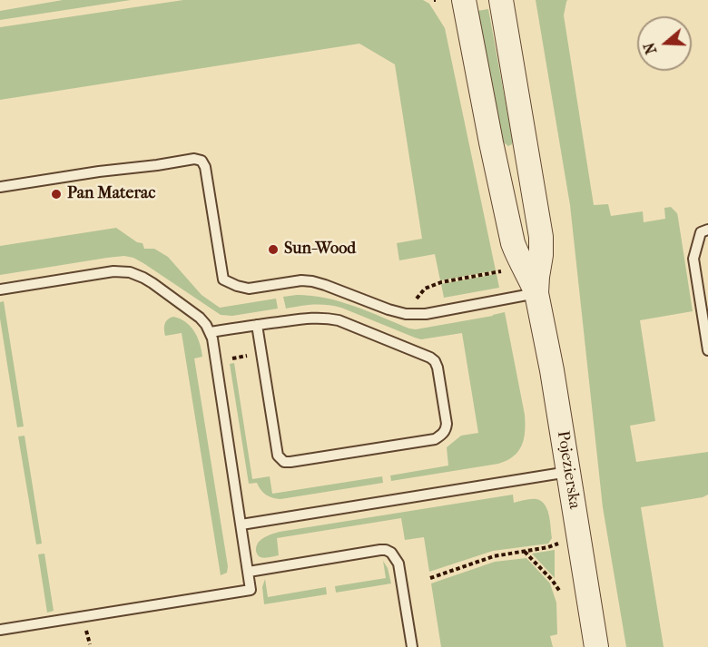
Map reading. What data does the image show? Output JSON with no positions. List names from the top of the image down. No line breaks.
{"streets":{"street":["Pojezierska"]},"places":["Pan Materac","Sun-Wood"],"north":"left"}
